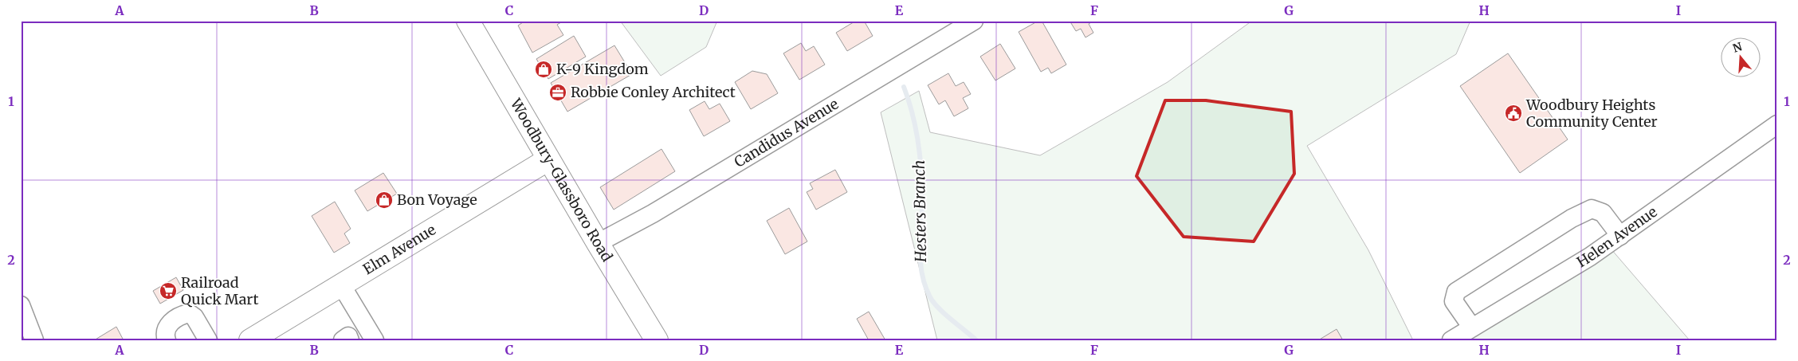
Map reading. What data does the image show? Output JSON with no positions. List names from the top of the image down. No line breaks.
{"streets":{"main road":["Woodbury-Glassboro Road","Elm Avenue"],"street":["Candidus Avenue","Helen Avenue"]},"crossings":[["Candidus Avenue","Woodbury-Glassboro Road"],["Woodbury-Glassboro Road","Elm Avenue"]],"water":["Hesters Branch"],"places":{"shop":["K-9 Kingdom","Bon Voyage"],"office":["Robbie Conley Architect"],"public building":["Woodbury Heights Community Center"],"supermarket":["Railroad Quick Mart"]},"north":"top","grid":{"columns":["A","B","C","D","E","F","G","H","I"],"rows":["1","2"]}}
